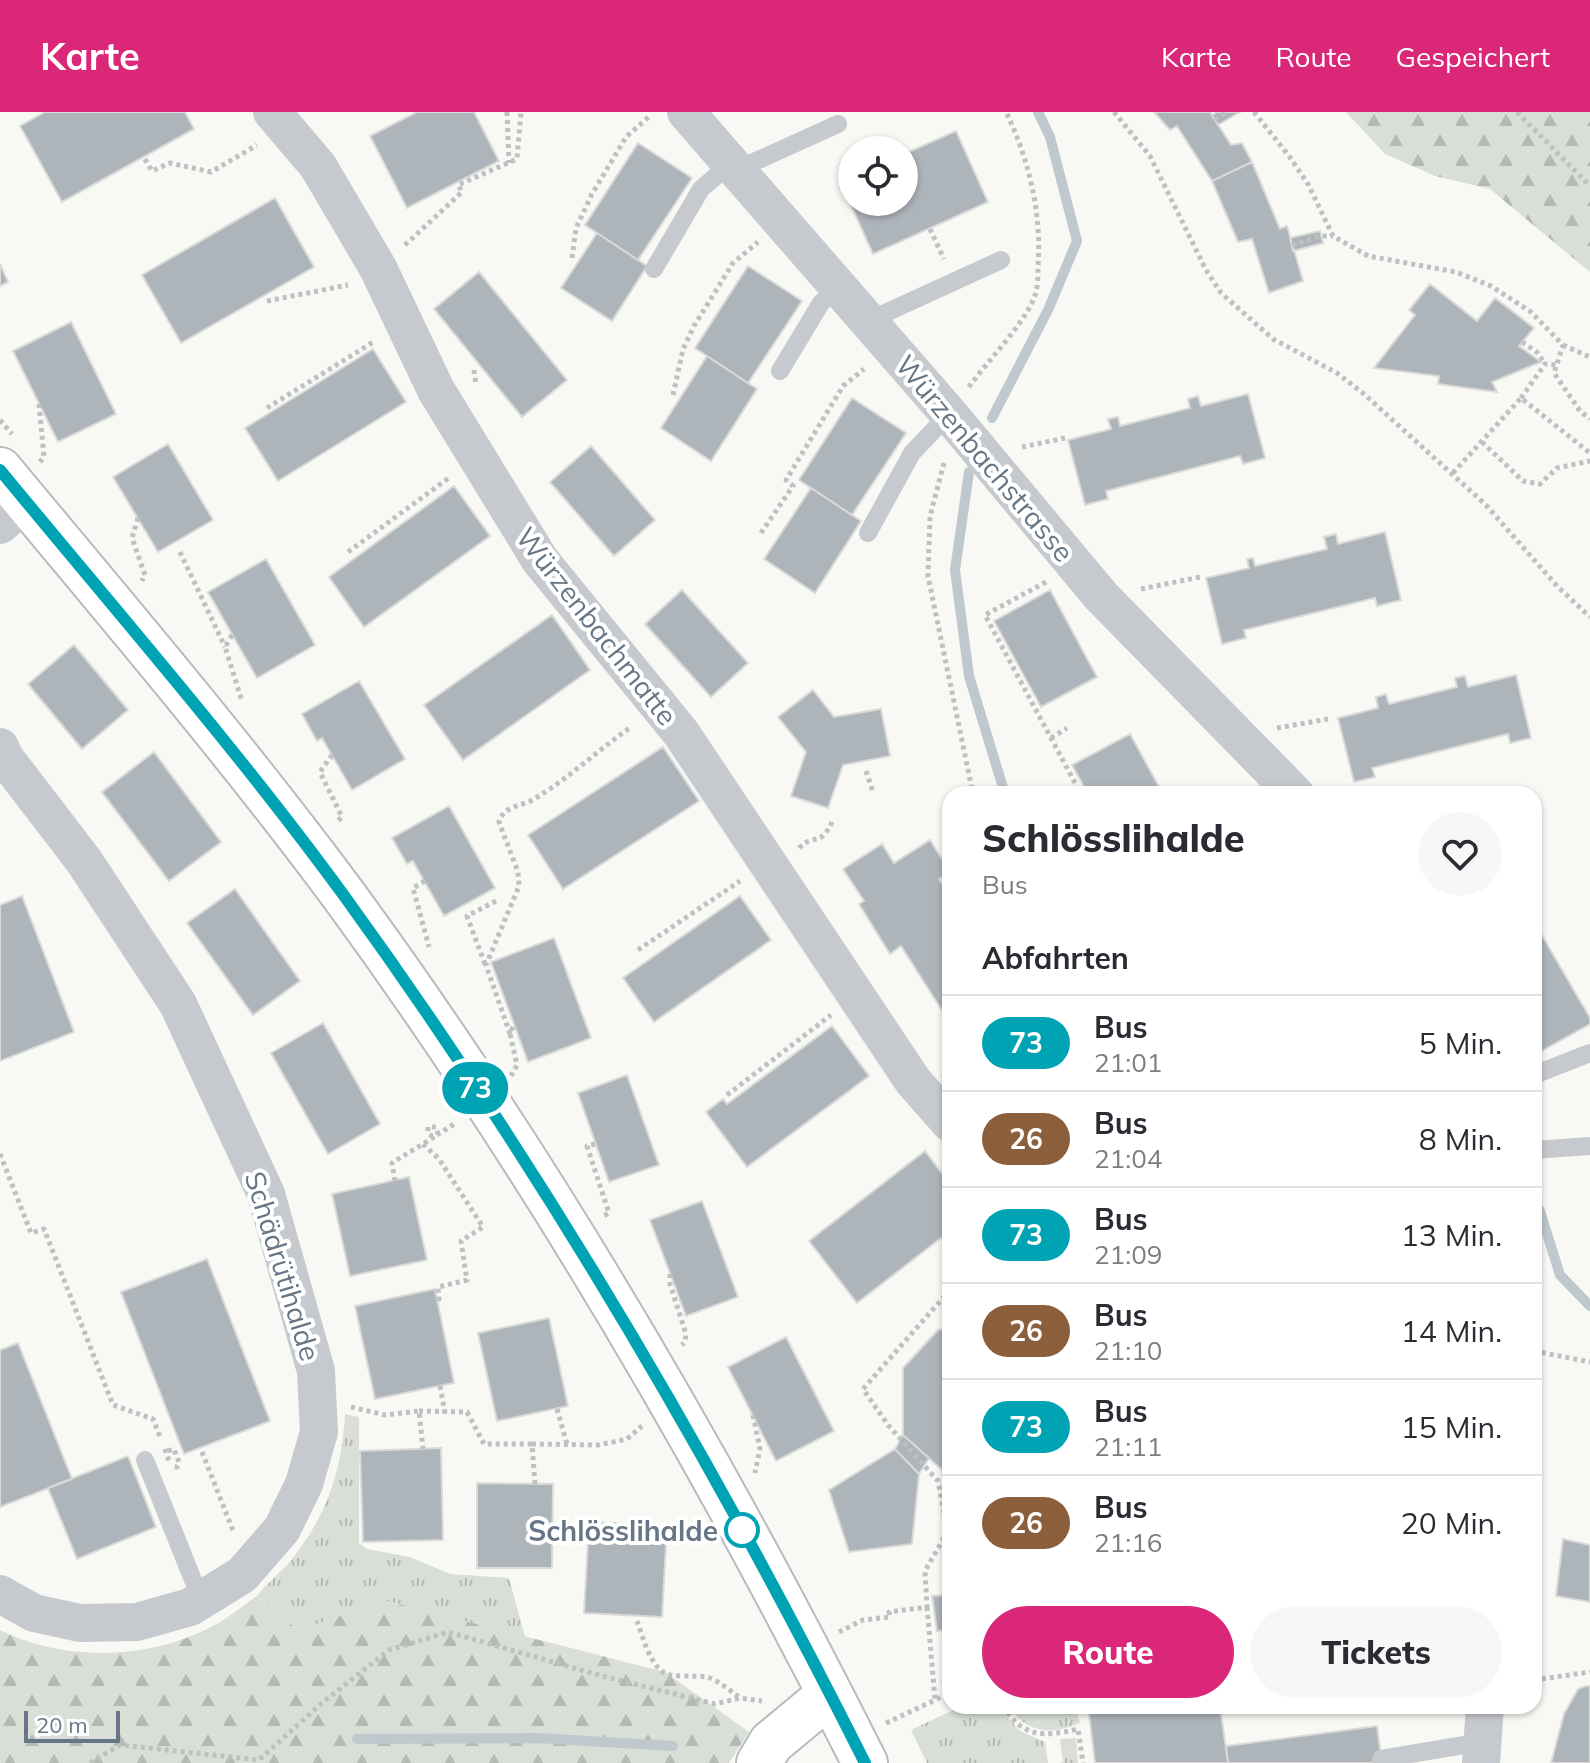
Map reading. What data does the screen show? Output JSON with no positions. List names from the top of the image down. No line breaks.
{"streets":{"street":["Würzenbachstrasse","Würzenbachmatte","Schädrütihalde"]},"places":["Schlösslihalde"],"lines":["bus line 73"],"scale_bar":"20 m","page":{"header":"Karte","nav":["Karte","Route","Gespeichert"],"on_map":"73","heading":[["Schlösslihalde","Bus"],"Abfahrten"],"list":[{"mark":"73","name":"Bus","note":"21:01","value":"5 Min."},{"mark":"26","name":"Bus","note":"21:04","value":"8 Min."},{"mark":"73","name":"Bus","note":"21:09","value":"13 Min."},{"mark":"26","name":"Bus","note":"21:10","value":"14 Min."},{"mark":"73","name":"Bus","note":"21:11","value":"15 Min."},{"mark":"26","name":"Bus","note":"21:16","value":"20 Min."}],"buttons":["Route","Tickets"],"scale":"20 m"}}
